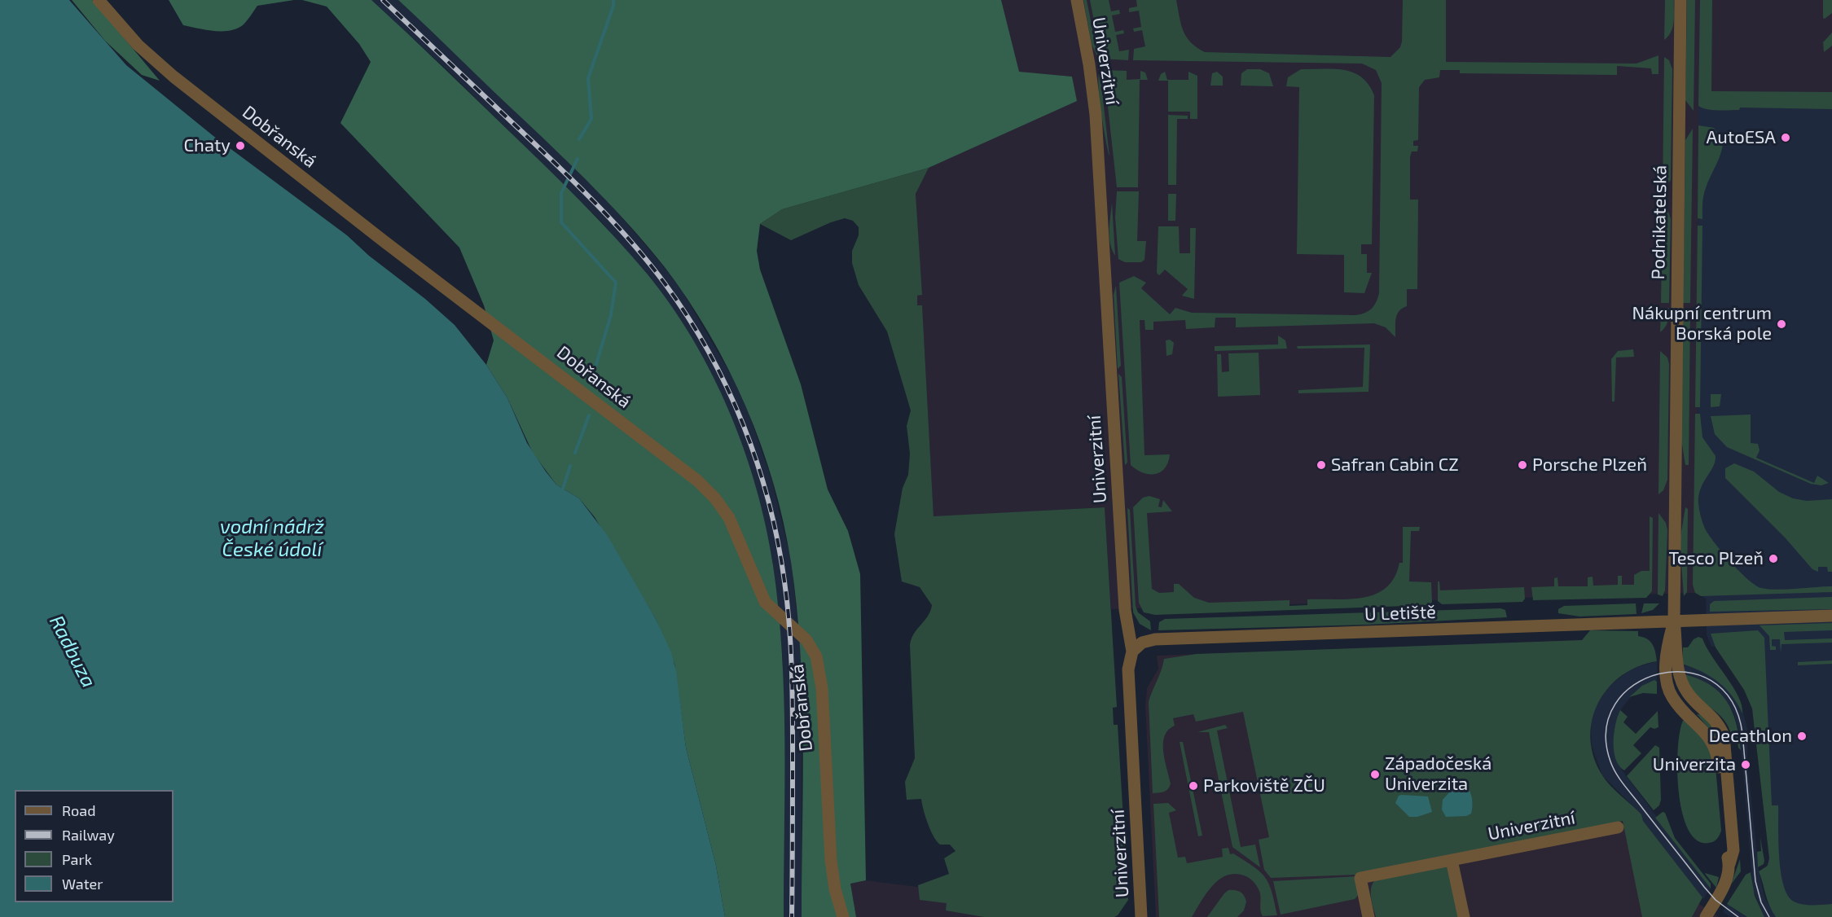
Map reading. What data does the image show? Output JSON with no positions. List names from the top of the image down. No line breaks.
{"streets":{"street":["Univerzitní","Dobřanská","Podnikatelská","U Letiště"]},"crossings":[["Univerzitní","U Letiště"],["Podnikatelská","U Letiště"]],"water":["vodní nádrž České údolí","Radbuza"],"places":["AutoESA","Chaty","Nákupní centrum Borská pole","Safran Cabin CZ","Porsche Plzeň","Tesco Plzeň","Decathlon","Univerzita","Západočeská Univerzita","Parkoviště ZČU"],"legend":["Road","Railway","Park","Water"]}
